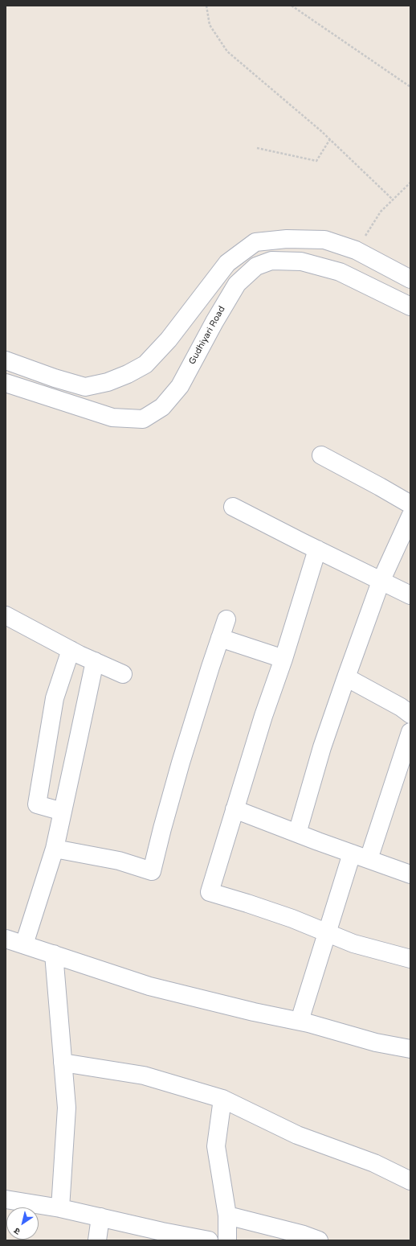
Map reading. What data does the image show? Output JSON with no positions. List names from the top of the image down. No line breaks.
{"streets":{"street":["Gudhiyari Road"]},"north":"bottom left"}
